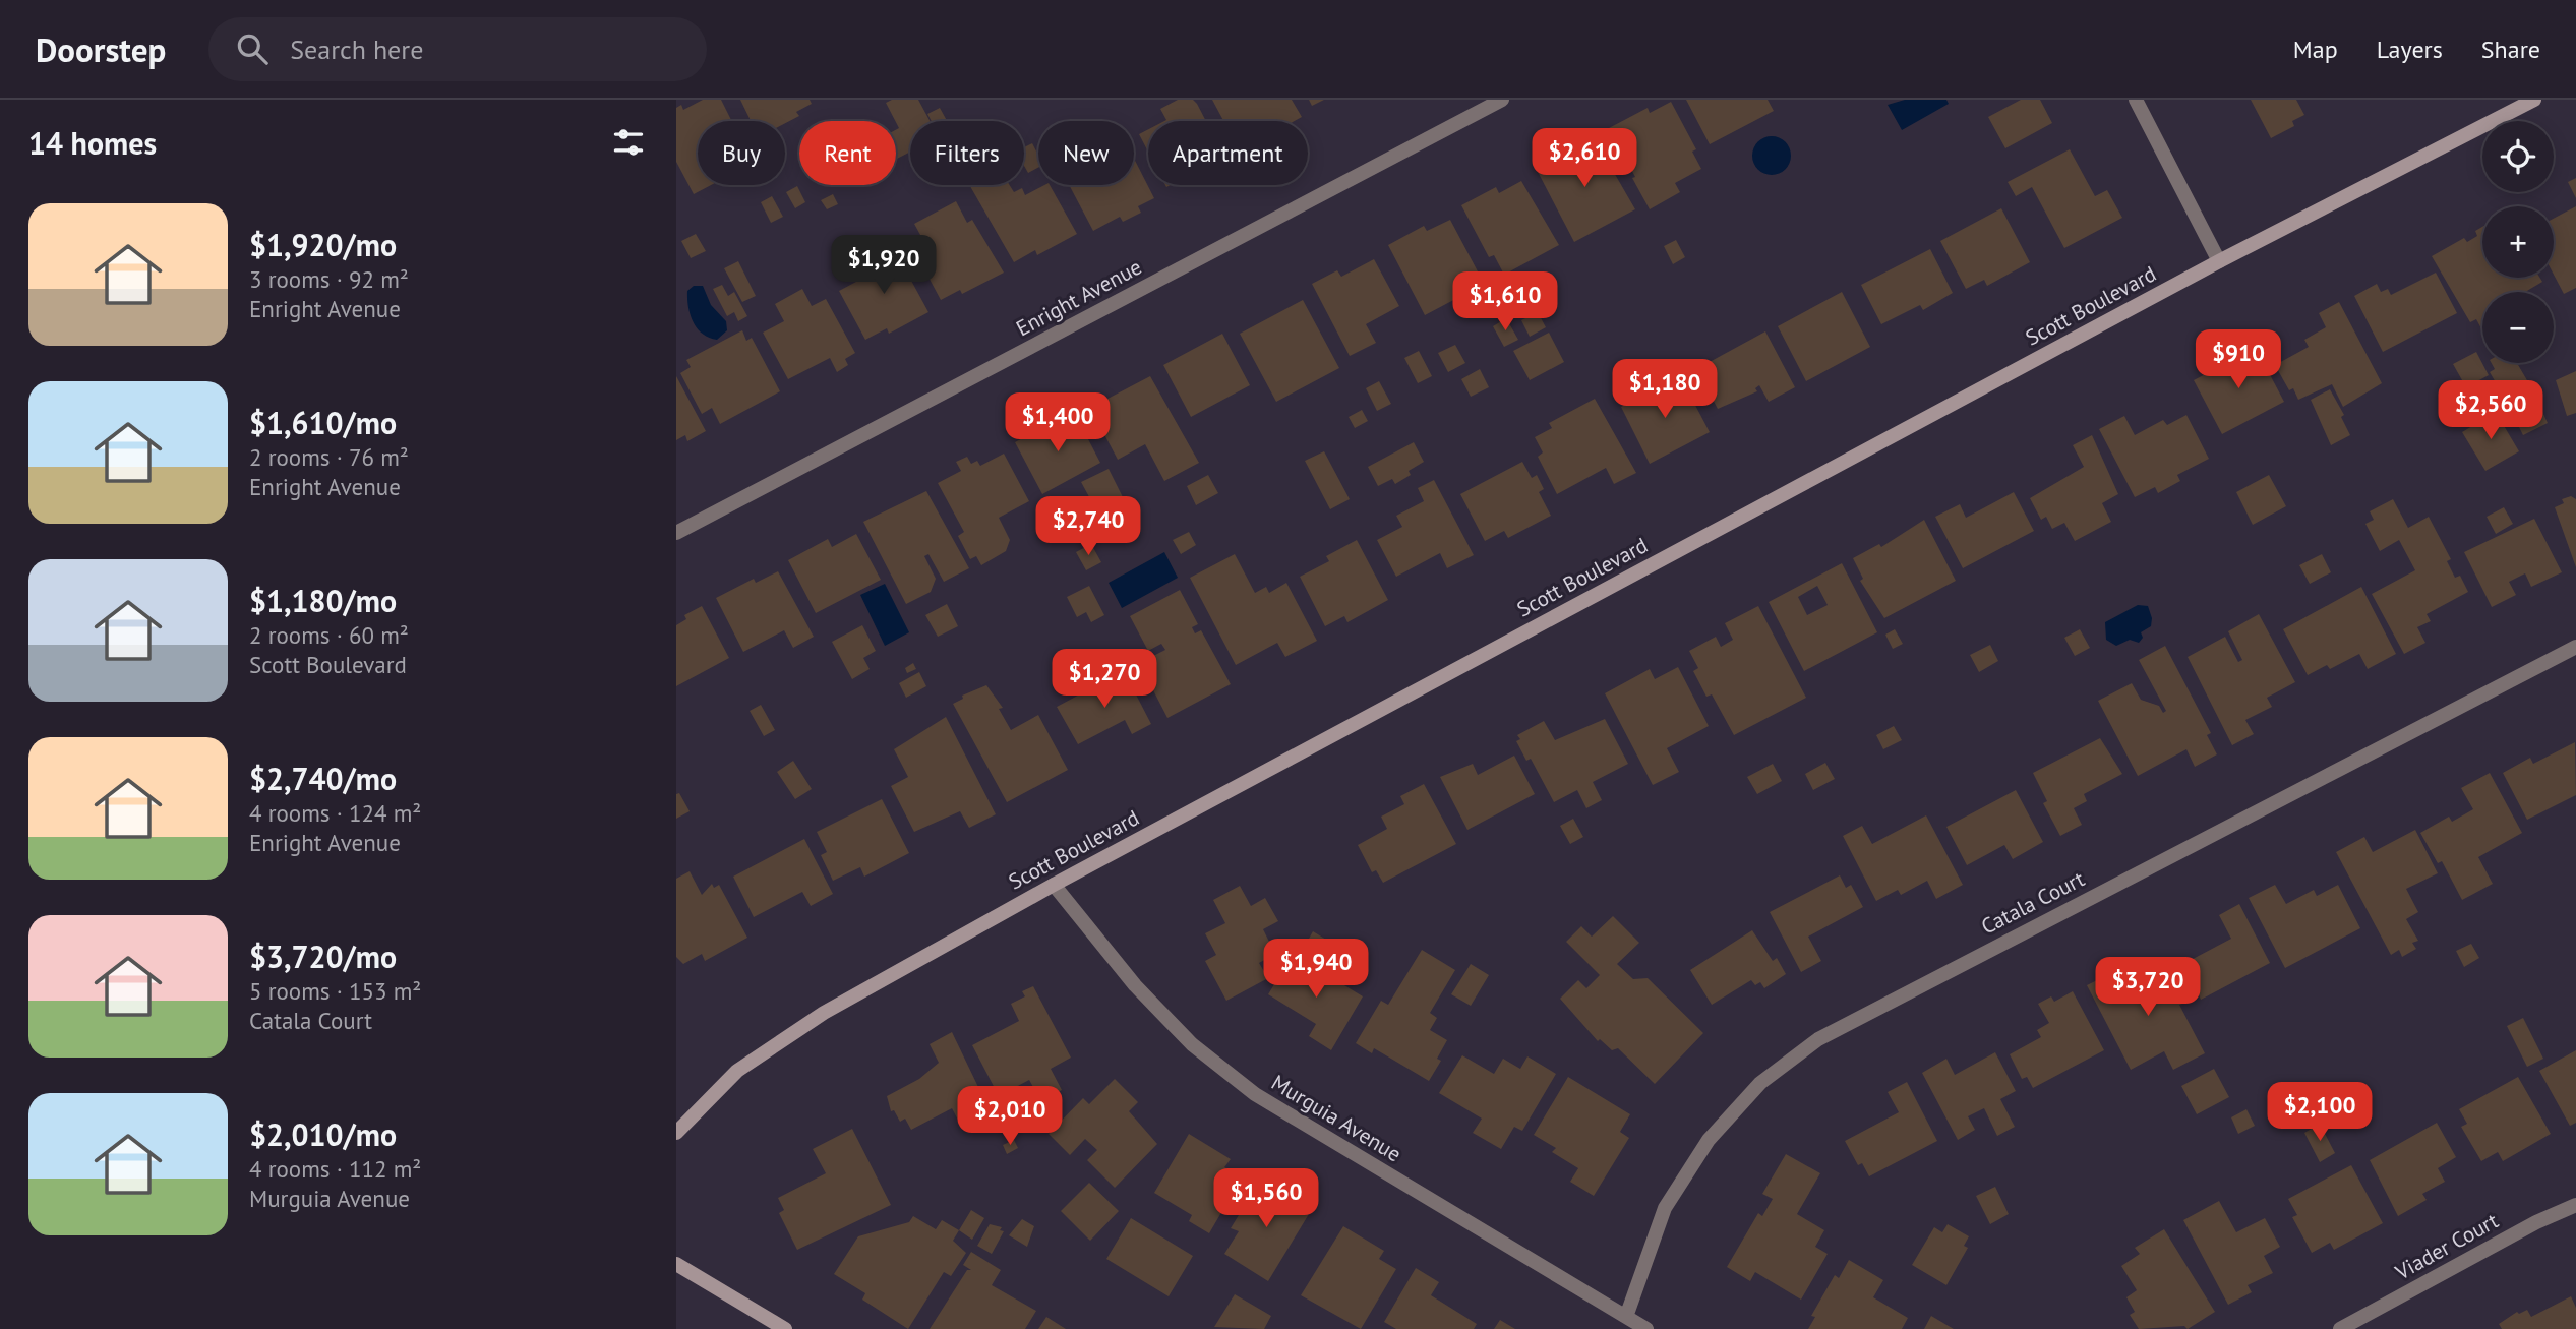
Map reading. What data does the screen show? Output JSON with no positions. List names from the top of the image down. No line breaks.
{"streets":{"main road":["Scott Boulevard"],"street":["Enright Avenue","Catala Court","Murguia Avenue","Viader Court"]},"crossings":[["Scott Boulevard","Murguia Avenue"],["Catala Court","Murguia Avenue"]],"page":{"header":"Doorstep","search":"Search here","nav":["Map","Layers","Share"],"heading":"14 homes","map_buttons":["+","−"],"chip":["Buy","Rent","Filters","New","Apartment"],"price":["$2,610","$1,920","$1,610","$910","$1,180","$2,560","$1,400","$2,740","$1,270","$1,940","$3,720","$2,100","$2,010","$1,560"],"list":[{"name":"$1,920/mo","note":"3 rooms · 92 m² · Enright Avenue"},{"name":"$1,610/mo","note":"2 rooms · 76 m² · Enright Avenue"},{"name":"$1,180/mo","note":"2 rooms · 60 m² · Scott Boulevard"},{"name":"$2,740/mo","note":"4 rooms · 124 m² · Enright Avenue"},{"name":"$3,720/mo","note":"5 rooms · 153 m² · Catala Court"},{"name":"$2,010/mo","note":"4 rooms · 112 m² · Murguia Avenue"}]}}
